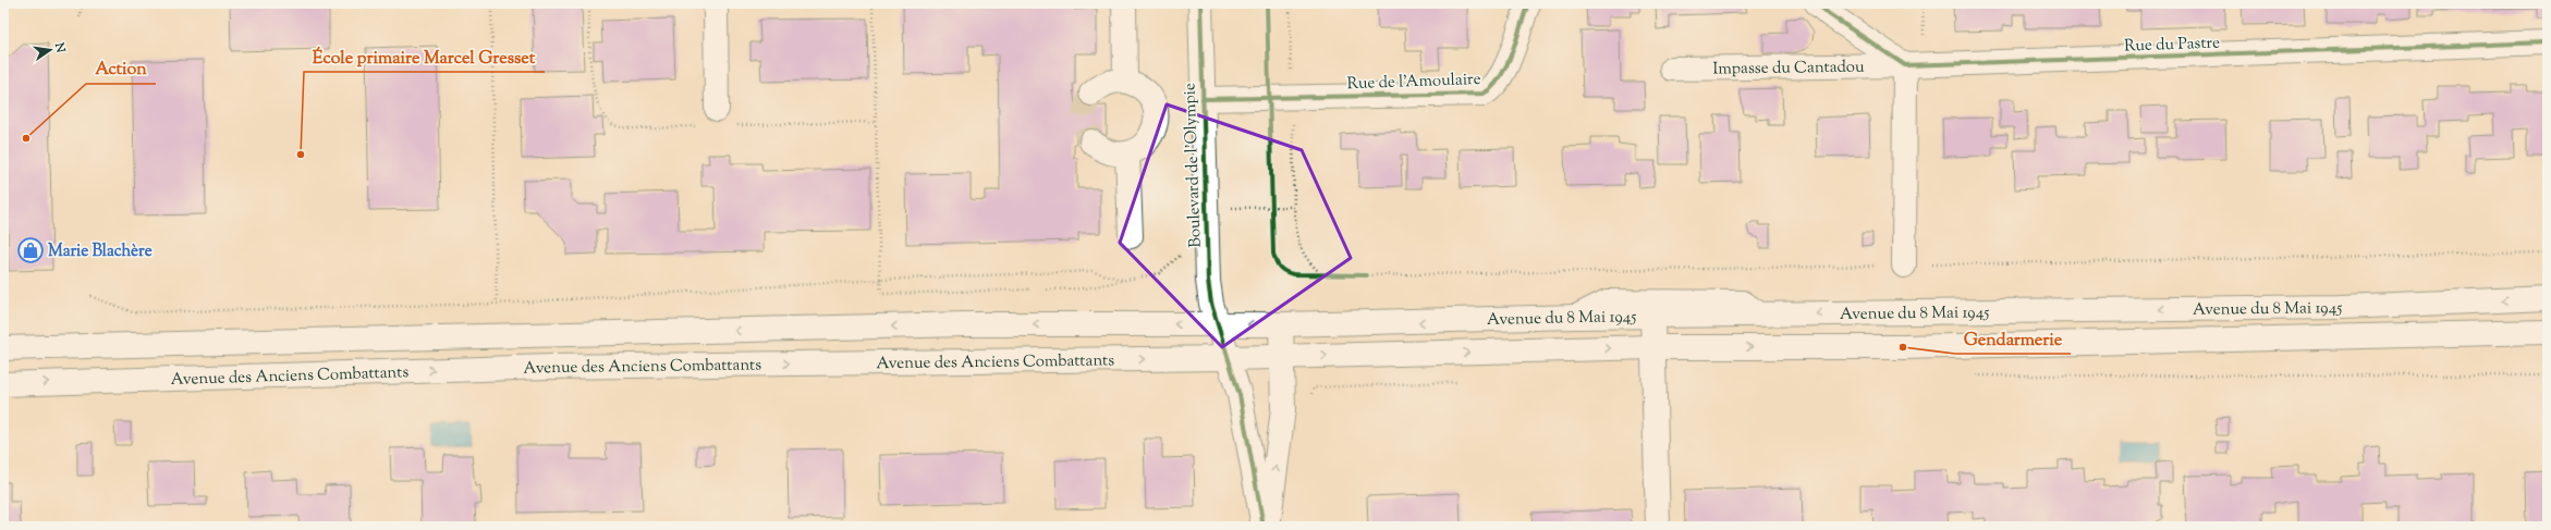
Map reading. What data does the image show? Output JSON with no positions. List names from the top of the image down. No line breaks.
{"streets":{"main road":["Rue du Pastre","Impasse du Cantadou","Rue de l'Amoulaire","Boulevard de l'Olympie","Avenue du 8 Mai 1945","Avenue des Anciens Combattants"]},"crossings":[["Rue du Pastre","Impasse du Cantadou"],["Rue de l'Amoulaire","Boulevard de l'Olympie"],["Boulevard de l'Olympie","Avenue des Anciens Combattants"],["Avenue du 8 Mai 1945","Avenue des Anciens Combattants"]],"places":{"other":["Action","École primaire Marcel Gresset","Gendarmerie"],"shop":["Marie Blachère"]},"north":"right"}
